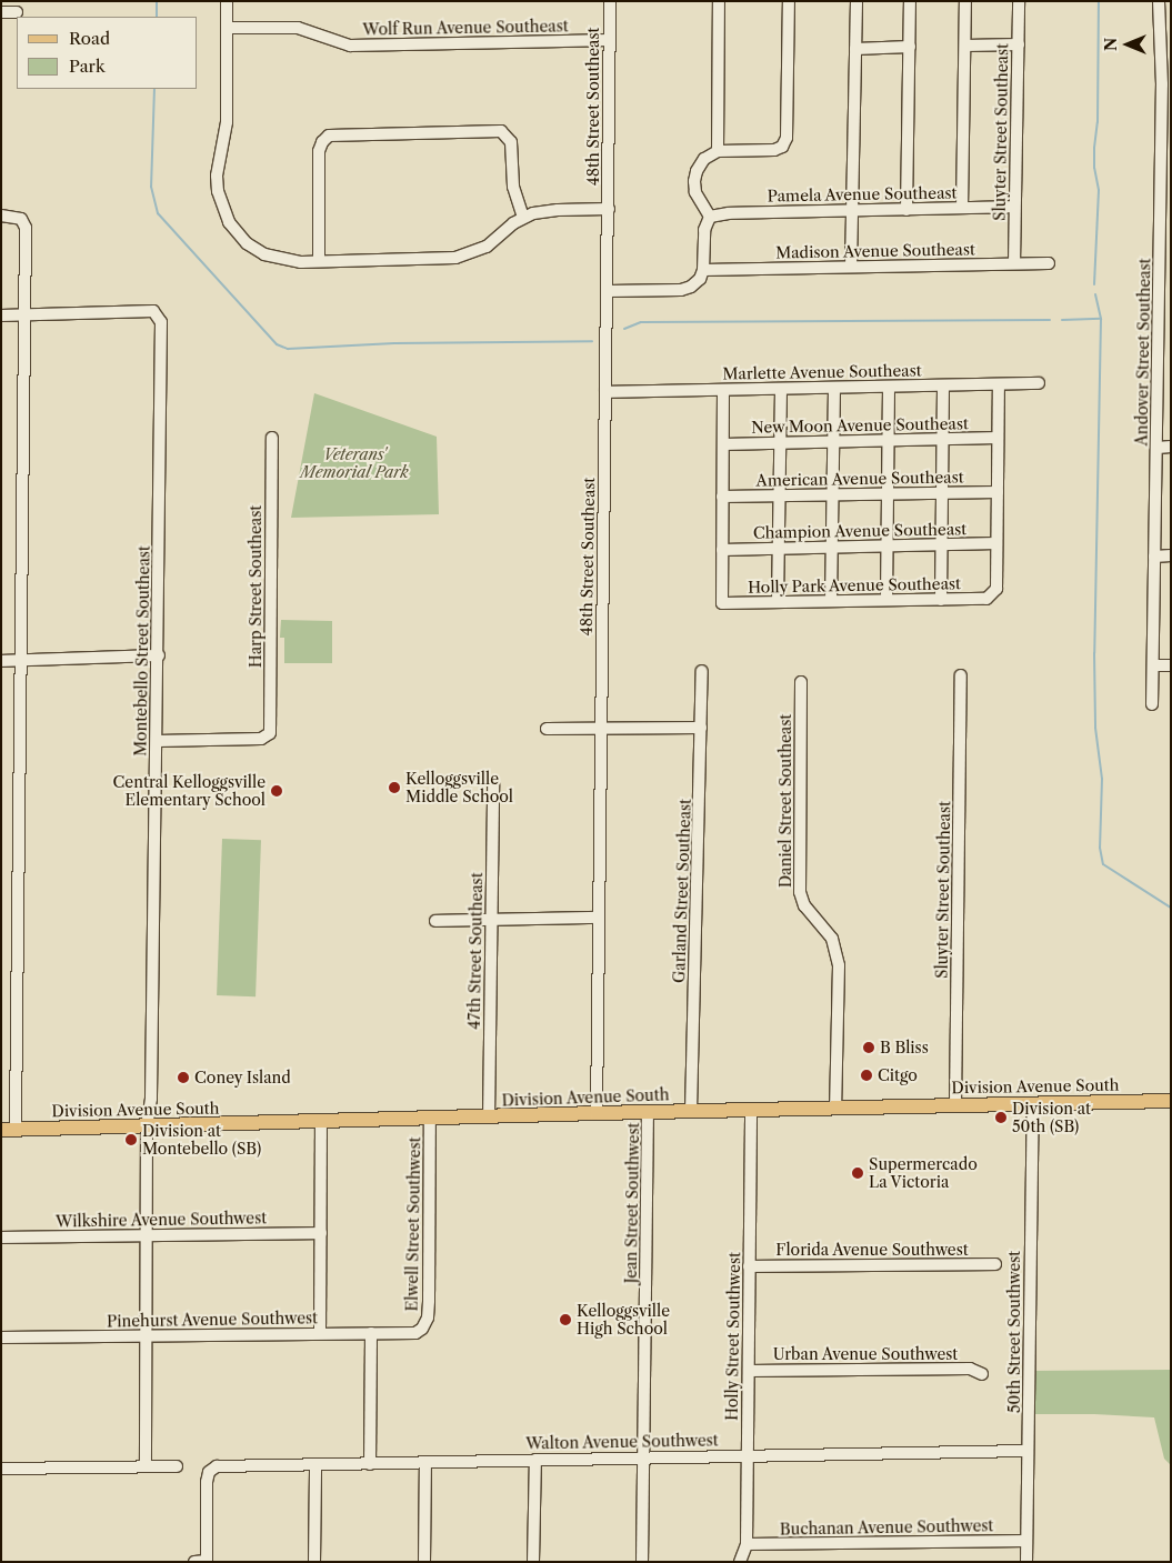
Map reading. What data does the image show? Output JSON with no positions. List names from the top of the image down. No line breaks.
{"streets":{"main road":["Division Avenue South"],"street":["Wolf Run Avenue Southeast","48th Street Southeast","Sluyter Street Southeast","Pamela Avenue Southeast","Madison Avenue Southeast","Andover Street Southeast","Marlette Avenue Southeast","New Moon Avenue Southeast","American Avenue Southeast","Champion Avenue Southeast","Holly Park Avenue Southeast","Harp Street Southeast","Montebello Street Southeast","Daniel Street Southeast","Garland Street Southeast","47th Street Southeast","Jean Street Southwest","Wilkshire Avenue Southwest","Elwell Street Southwest","Florida Avenue Southwest","Pinehurst Avenue Southwest","50th Street Southwest","Holly Street Southwest","Urban Avenue Southwest","Walton Avenue Southwest","Buchanan Avenue Southwest"]},"crossings":[["Wolf Run Avenue Southeast","48th Street Southeast"],["48th Street Southeast","Marlette Avenue Southeast"],["48th Street Southeast","Division Avenue South"],["Sluyter Street Southeast","Pamela Avenue Southeast"],["Sluyter Street Southeast","Madison Avenue Southeast"],["Sluyter Street Southeast","Division Avenue South"],["Champion Avenue Southeast","Holly Park Avenue Southeast"],["Harp Street Southeast","Montebello Street Southeast"],["Montebello Street Southeast","Division Avenue South"],["Montebello Street Southeast","Wilkshire Avenue Southwest"],["Montebello Street Southeast","Pinehurst Avenue Southwest"],["Daniel Street Southeast","Division Avenue South"],["Garland Street Southeast","Division Avenue South"],["47th Street Southeast","Division Avenue South"],["Division Avenue South","Jean Street Southwest"],["Division Avenue South","Elwell Street Southwest"],["Division Avenue South","50th Street Southwest"],["Division Avenue South","Holly Street Southwest"],["Jean Street Southwest","Walton Avenue Southwest"],["Elwell Street Southwest","Pinehurst Avenue Southwest"],["Florida Avenue Southwest","Holly Street Southwest"],["50th Street Southwest","Walton Avenue Southwest"],["50th Street Southwest","Buchanan Avenue Southwest"],["Holly Street Southwest","Urban Avenue Southwest"],["Holly Street Southwest","Walton Avenue Southwest"],["Holly Street Southwest","Buchanan Avenue Southwest"]],"parks":["Veterans' Memorial Park"],"places":["Kelloggsville Middle School","Central Kelloggsville Elementary School","B Bliss","Citgo","Coney Island","Division at 50th (SB)","Division at Montebello (SB)","Supermercado La Victoria","Kelloggsville High School"],"legend":["Road","Park"],"north":"left"}
